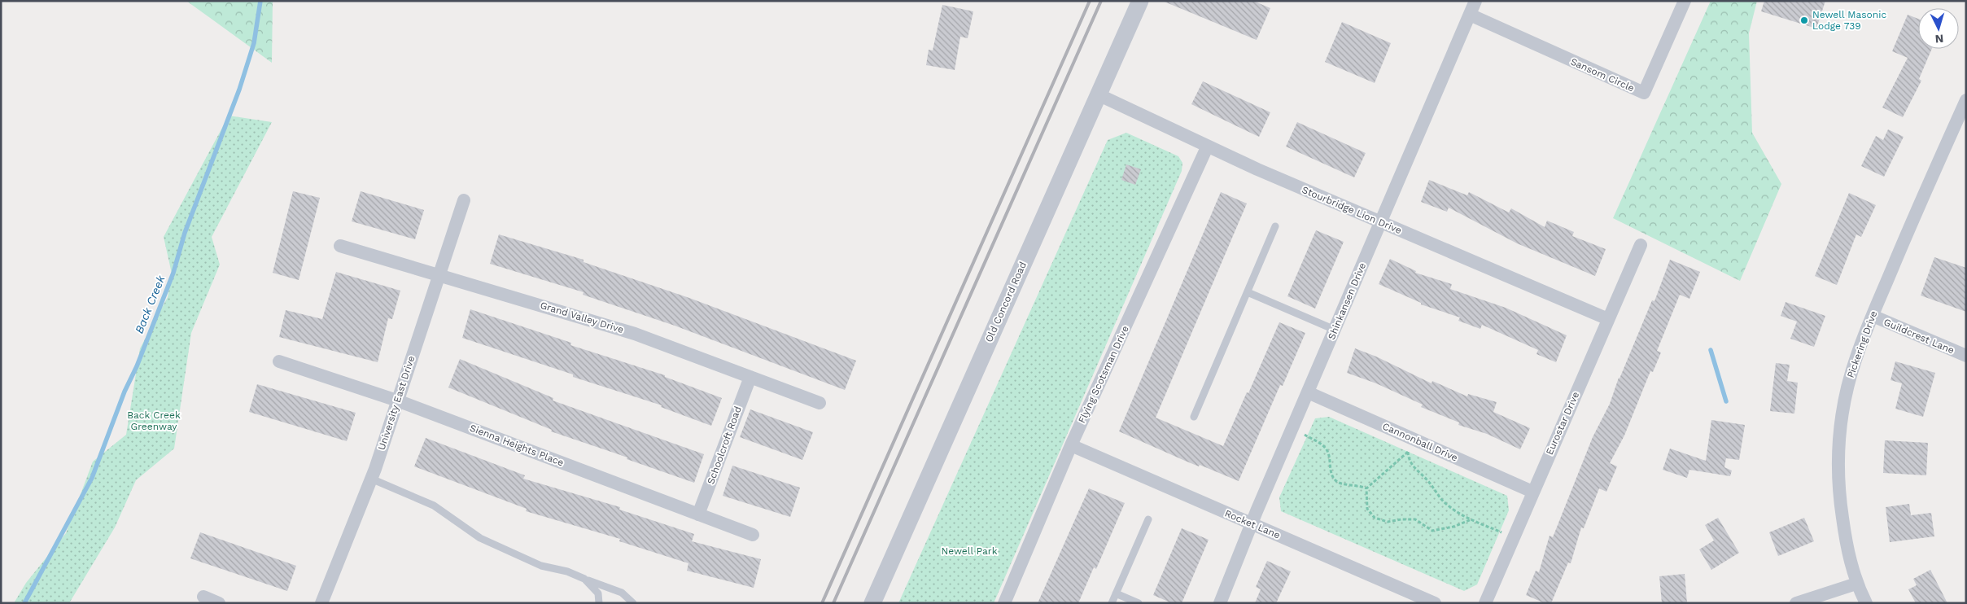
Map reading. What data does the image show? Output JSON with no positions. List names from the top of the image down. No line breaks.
{"streets":{"street":["Sansom Circle","Stourbridge Lion Drive","Shinkansen Drive","Old Concord Road","Grand Valley Drive","Guildcrest Lane","Pickering Drive","Flying Scotsman Drive","University East Drive","Eurostar Drive","Cannonball Drive","Sienna Heights Place","Schoolcroft Road","Rocket Lane"]},"crossings":[["Sansom Circle","Shinkansen Drive"],["Stourbridge Lion Drive","Shinkansen Drive"],["Stourbridge Lion Drive","Old Concord Road"],["Stourbridge Lion Drive","Flying Scotsman Drive"],["Stourbridge Lion Drive","Eurostar Drive"],["Shinkansen Drive","Cannonball Drive"],["Shinkansen Drive","Rocket Lane"],["Grand Valley Drive","University East Drive"],["Grand Valley Drive","Schoolcroft Road"],["Guildcrest Lane","Pickering Drive"],["Flying Scotsman Drive","Rocket Lane"],["University East Drive","Sienna Heights Place"],["Eurostar Drive","Cannonball Drive"],["Sienna Heights Place","Schoolcroft Road"]],"water":["Back Creek"],"parks":["Back Creek Greenway","Newell Park"],"places":["Newell Masonic Lodge 739"],"north":"bottom"}
